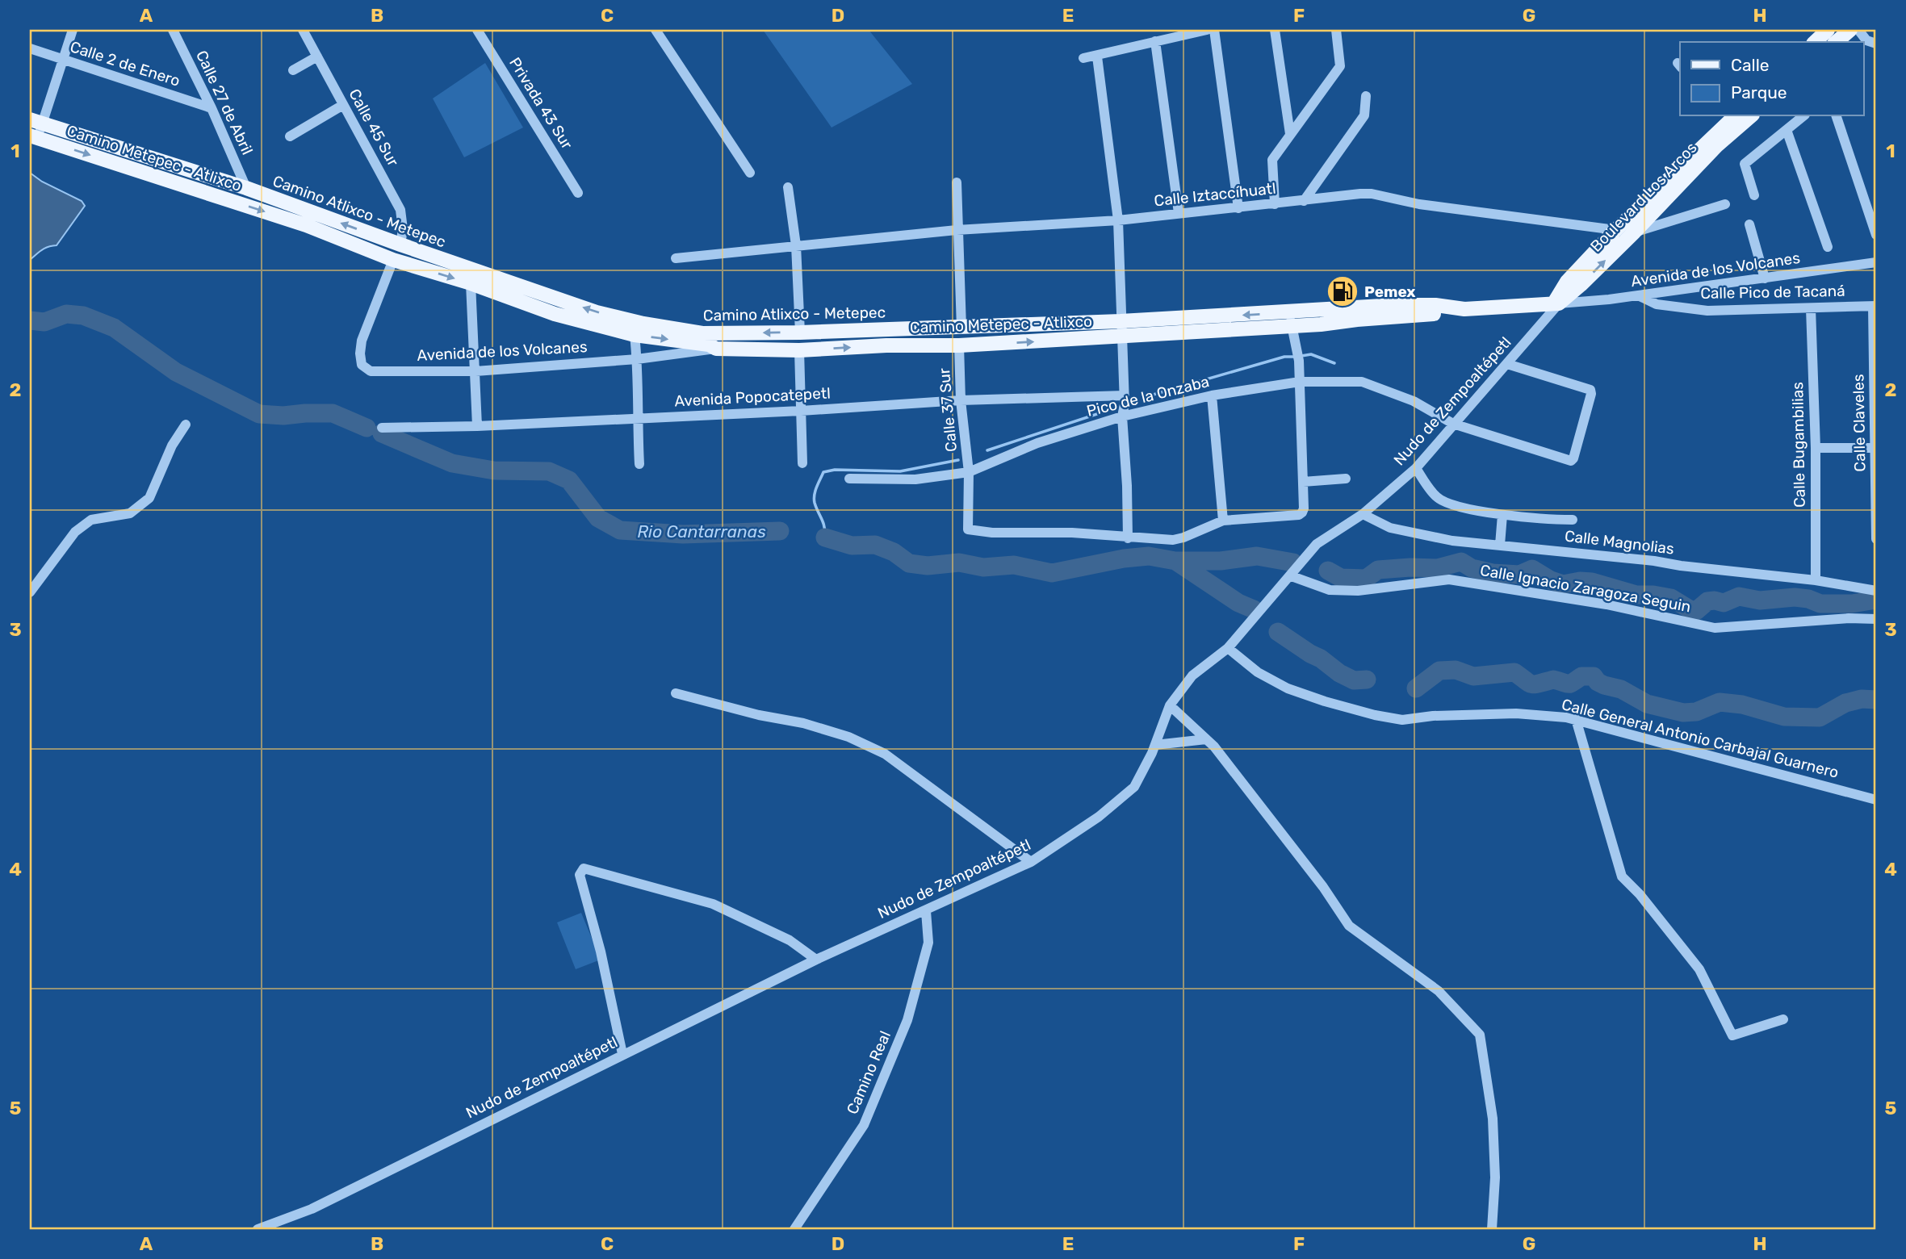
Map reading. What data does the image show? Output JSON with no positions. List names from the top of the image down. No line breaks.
{"streets":{"main road":["Camino Metepec - Atlixco","Boulevard Los Arcos","Camino Atlixco - Metepec"],"street":["Calle 2 de Enero","Calle 27 de Abril","Privada 43 Sur","Calle 45 Sur","Calle Iztaccíhuatl","Avenida de los Volcanes","Calle Pico de Tacaná","Pico de la Onzaba","Avenida Popocatepetl","Nudo de Zempoaltépetl","Calle 37 Sur","Calle Claveles","Calle Bugambilias","Calle Magnolias","Calle Ignacio Zaragoza Seguin","Calle General Antonio Carbajal Guarnero","Camino Real"]},"crossings":[["Calle 2 de Enero","Calle 27 de Abril"],["Calle 27 de Abril","Camino Atlixco - Metepec"],["Calle 45 Sur","Camino Atlixco - Metepec"],["Camino Metepec - Atlixco","Boulevard Los Arcos"],["Camino Metepec - Atlixco","Camino Atlixco - Metepec"],["Camino Metepec - Atlixco","Avenida de los Volcanes"],["Camino Metepec - Atlixco","Nudo de Zempoaltépetl"],["Camino Metepec - Atlixco","Calle 37 Sur"],["Calle Iztaccíhuatl","Boulevard Los Arcos"],["Boulevard Los Arcos","Avenida de los Volcanes"],["Boulevard Los Arcos","Nudo de Zempoaltépetl"],["Avenida de los Volcanes","Calle Pico de Tacaná"],["Avenida de los Volcanes","Nudo de Zempoaltépetl"],["Calle Pico de Tacaná","Calle Claveles"],["Calle Pico de Tacaná","Calle Bugambilias"],["Pico de la Onzaba","Nudo de Zempoaltépetl"],["Pico de la Onzaba","Calle 37 Sur"],["Avenida Popocatepetl","Calle 37 Sur"],["Nudo de Zempoaltépetl","Calle Magnolias"],["Nudo de Zempoaltépetl","Calle Ignacio Zaragoza Seguin"],["Nudo de Zempoaltépetl","Calle General Antonio Carbajal Guarnero"],["Nudo de Zempoaltépetl","Camino Real"],["Calle Bugambilias","Calle Magnolias"]],"one_way":["Camino Metepec - Atlixco","Camino Atlixco - Metepec"],"water":["Rio Cantarranas"],"places":{"fuel station":["Pemex"]},"legend":["Calle","Parque"],"grid":{"columns":["A","B","C","D","E","F","G","H"],"rows":["1","2","3","4","5"]}}
